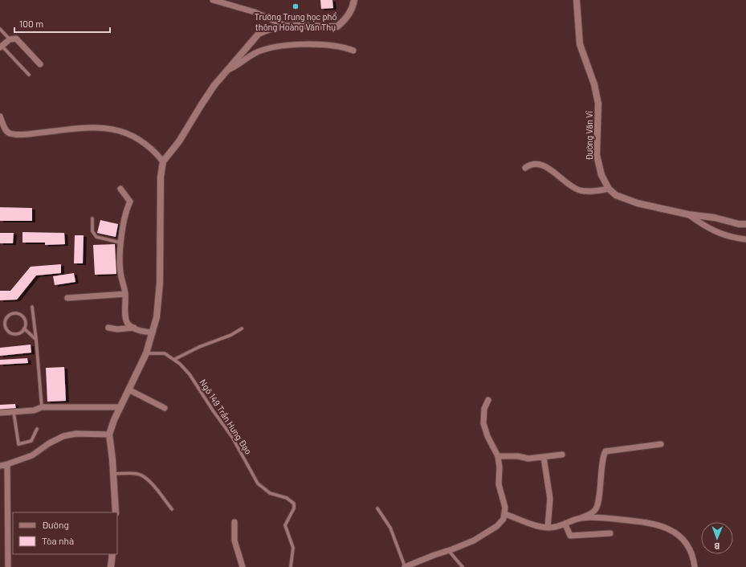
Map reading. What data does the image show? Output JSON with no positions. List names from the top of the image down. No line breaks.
{"streets":{"street":["Đường Văn Vỉ"],"lane":["Ngõ 149 Trần Hưng Đạo"]},"places":["Trường Trung học phổ thông Hoàng Văn Thụ"],"legend":["Đường","Tòa nhà"],"scale_bar":"100 m","north":"bottom"}
